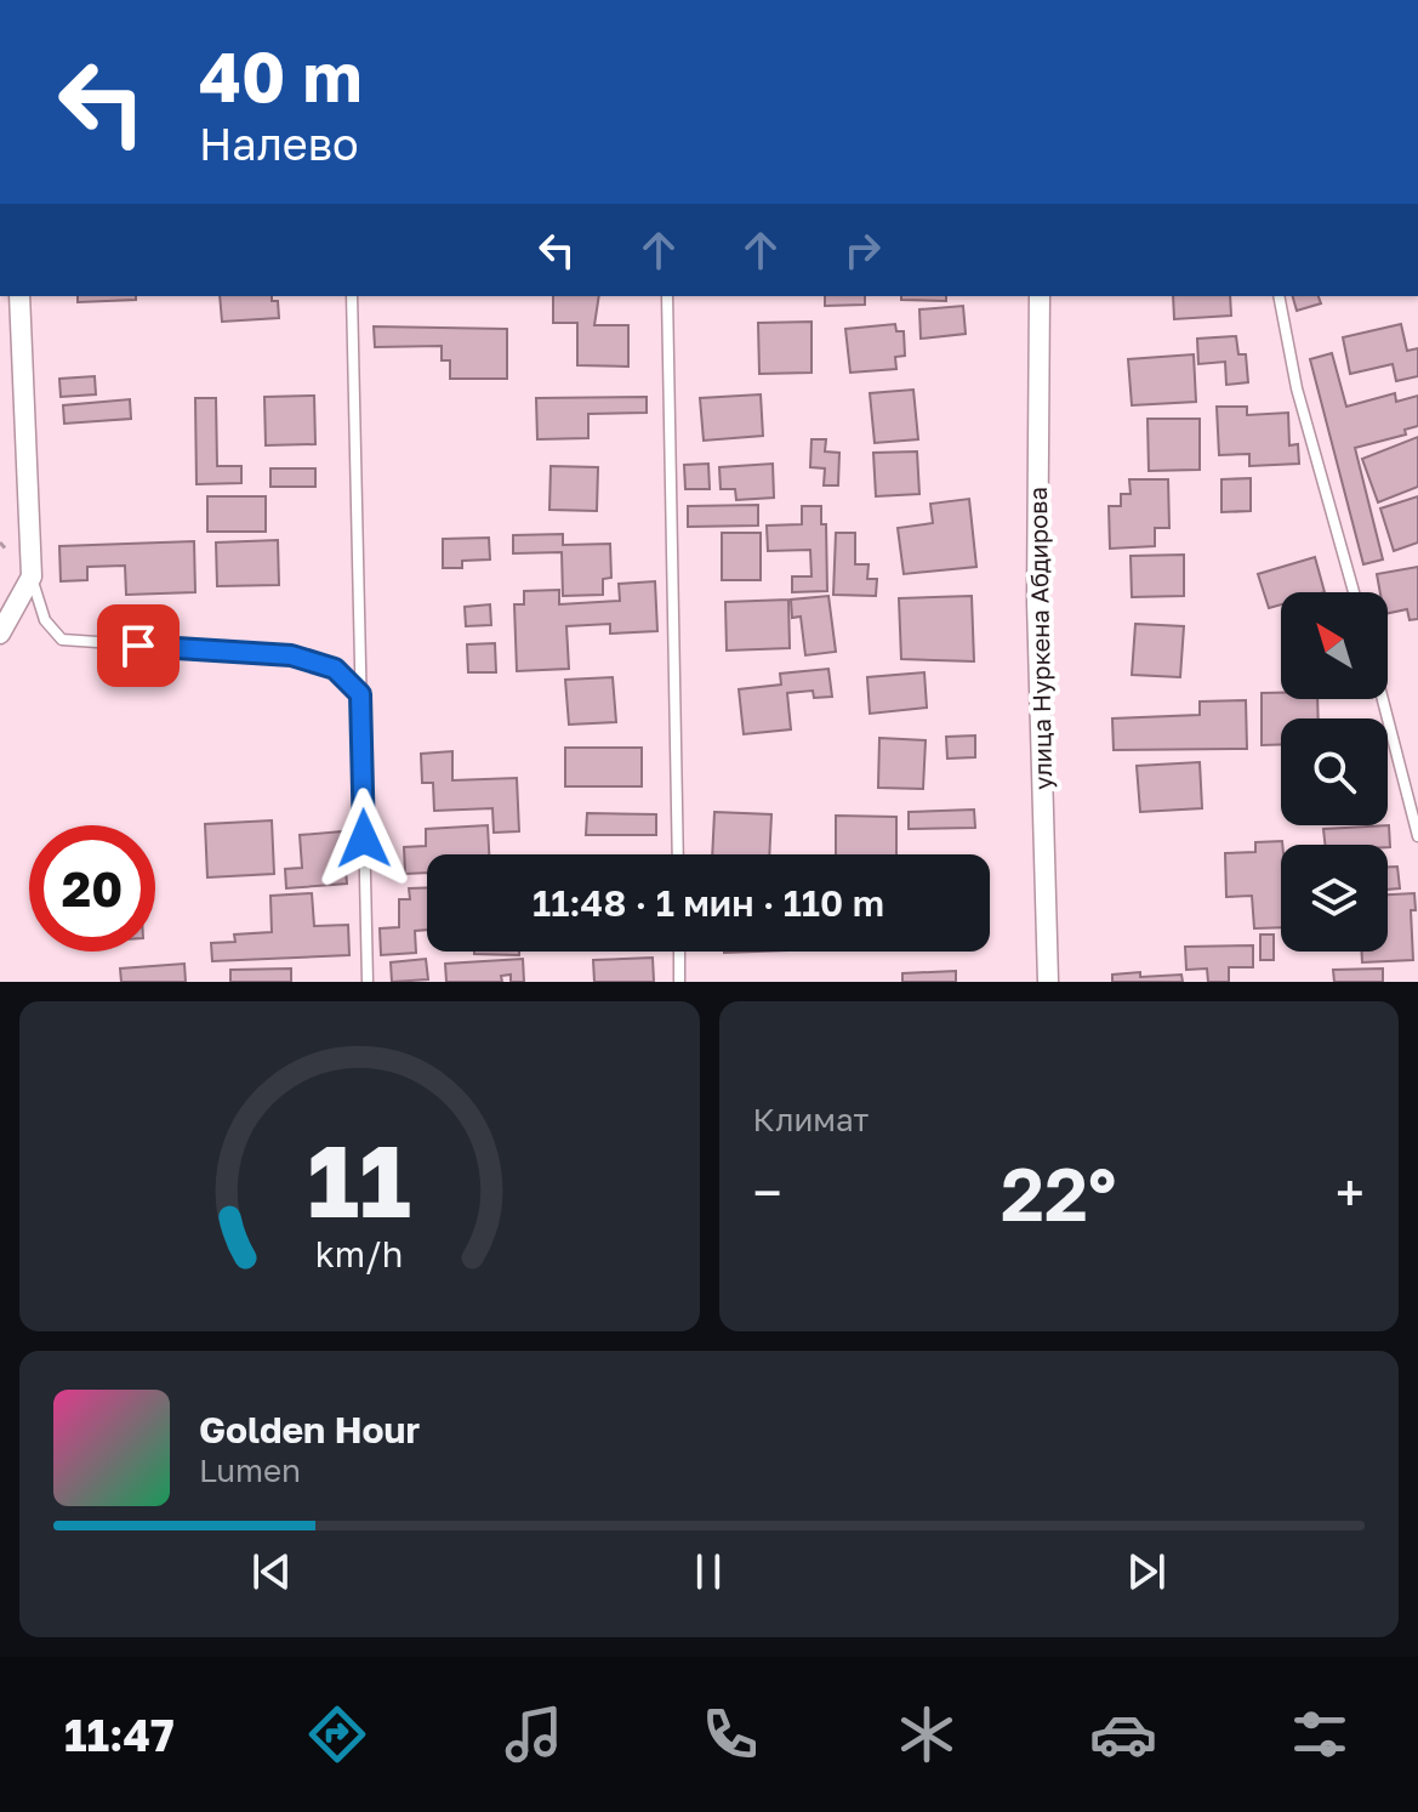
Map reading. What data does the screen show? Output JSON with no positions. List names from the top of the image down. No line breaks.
{"streets":{"street":["улица Нуркена Абдирова"]},"north":"top left","page":{"turn":["40 m","Налево"],"limit":"20","trip":"11:48 · 1 мин · 110 m","tile":"Климат","heat":["−","22°","+"],"song":["Golden Hour","Lumen"],"tabs":"11:47","gauge":["11","km/h"]}}
